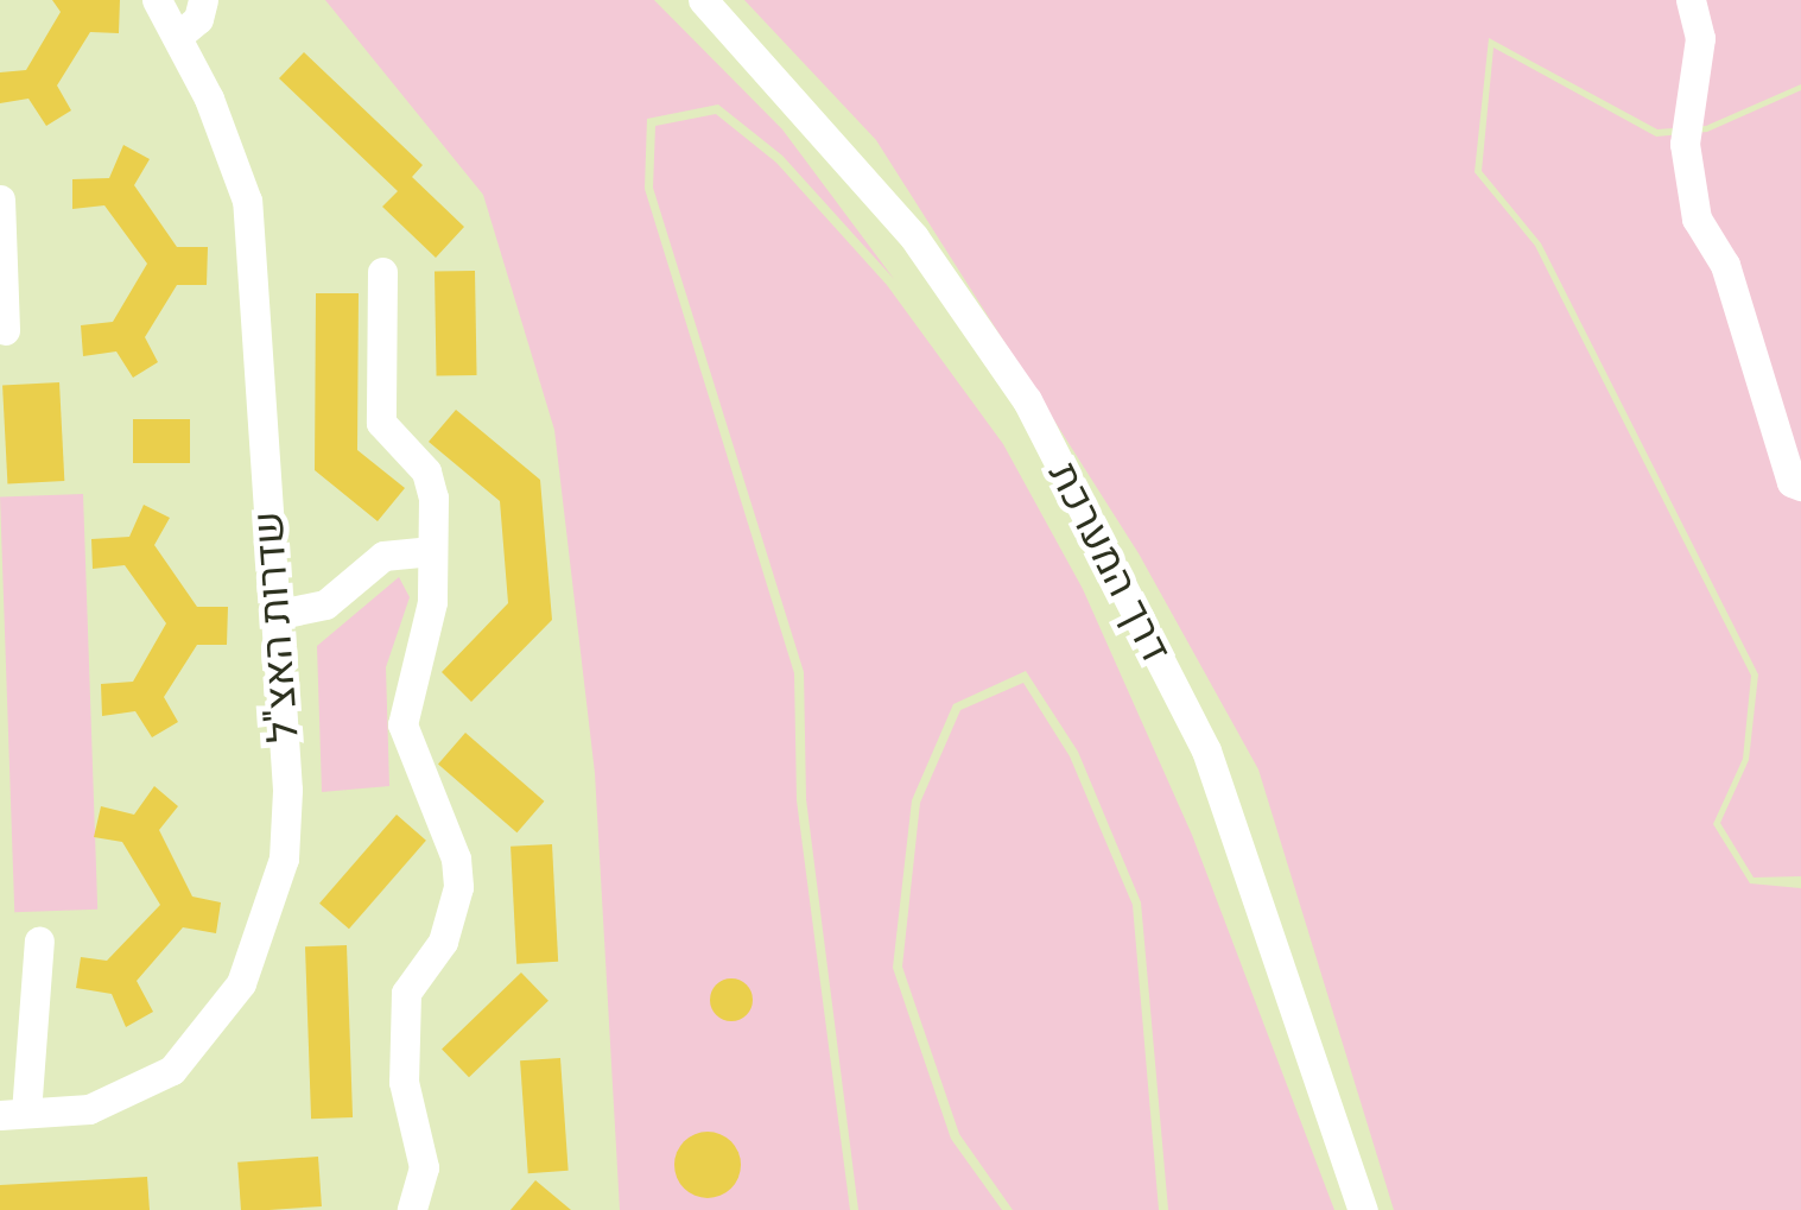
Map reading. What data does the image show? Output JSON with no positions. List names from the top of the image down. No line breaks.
{"streets":{"street":["דרך המערכת","שדרות האצ\"ל"]}}
